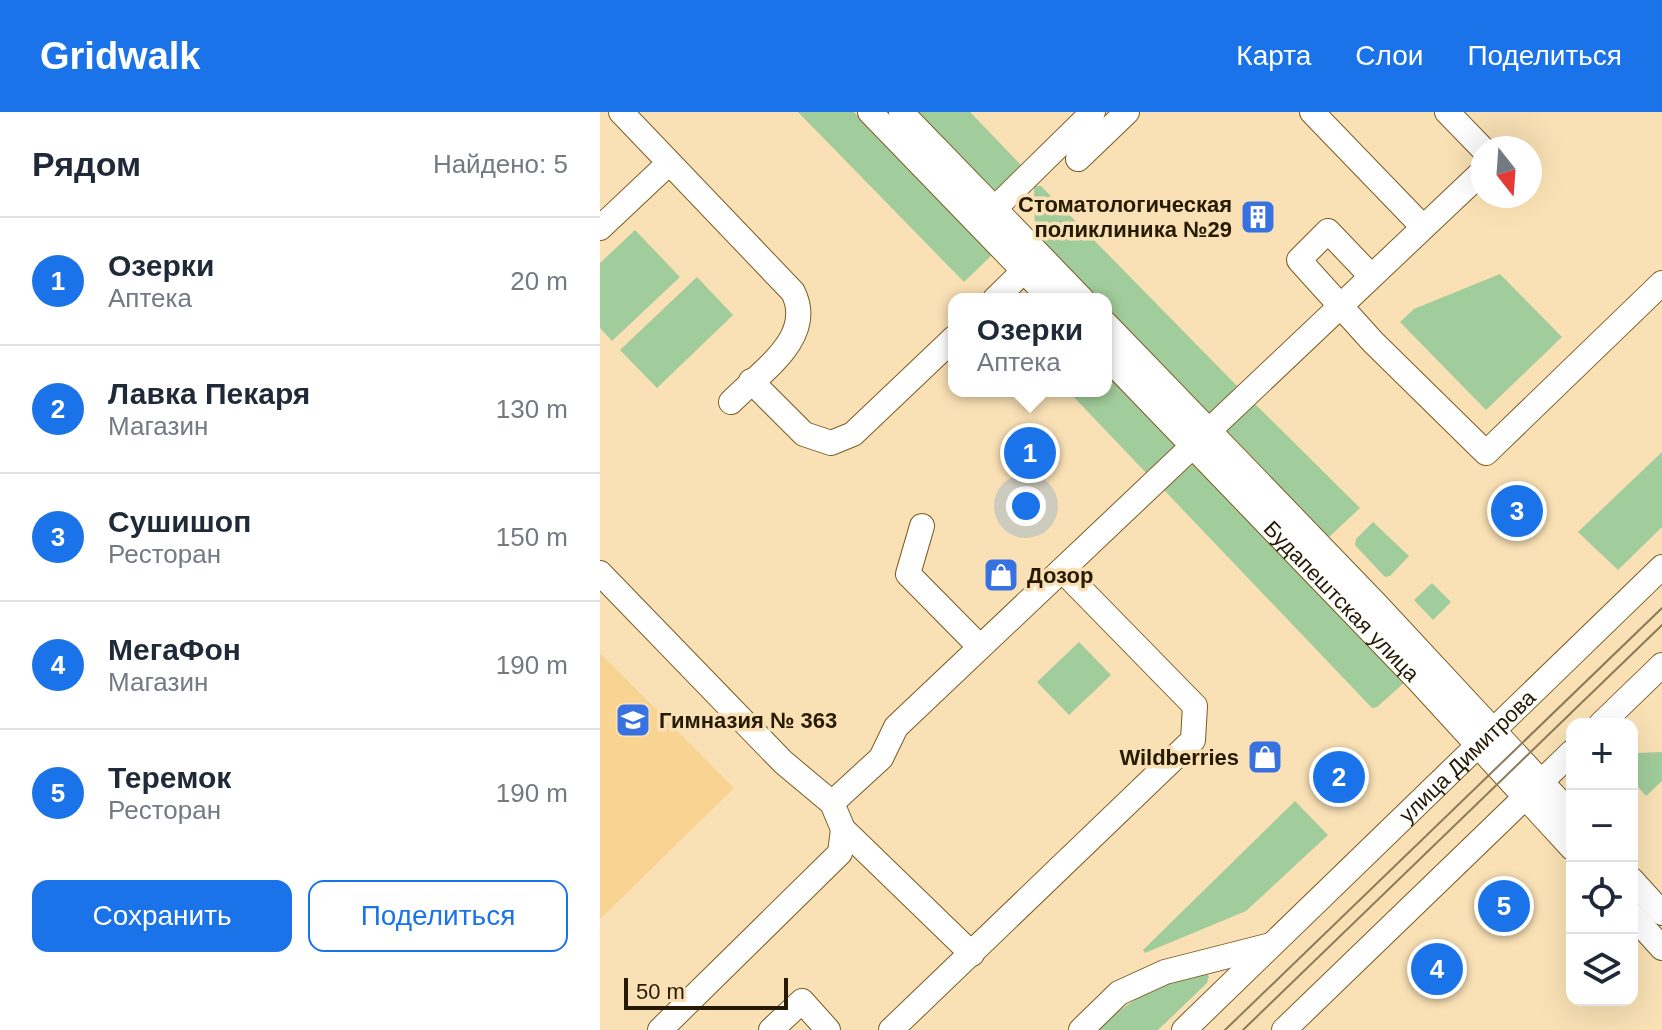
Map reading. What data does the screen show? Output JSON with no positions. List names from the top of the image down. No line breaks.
{"streets":{"street":["Будапештская улица","улица Димитрова"]},"crossings":[["Будапештская улица","улица Димитрова"]],"places":{"building":["Стоматологическая поликлиника №29"],"shop":["Дозор","Wildberries"],"school or university":["Гимназия № 363"]},"scale_bar":"50 m","north":"bottom","page":{"header":"Gridwalk","nav":["Карта","Слои","Поделиться"],"heading":["Рядом","Найдено: 5"],"list":[{"mark":"1","name":"Озерки","note":"Аптека","value":"20 m"},{"mark":"2","name":"Лавка Пекаря","note":"Магазин","value":"130 m"},{"mark":"3","name":"Сушишоп","note":"Ресторан","value":"150 m"},{"mark":"4","name":"МегаФон","note":"Магазин","value":"190 m"},{"mark":"5","name":"Теремок","note":"Ресторан","value":"190 m"}],"popup":["Озерки","Аптека"],"pins":["1","3","2","5","4"],"map_buttons":["+","−"],"buttons":["Сохранить","Поделиться"],"scale":"50 m"}}
